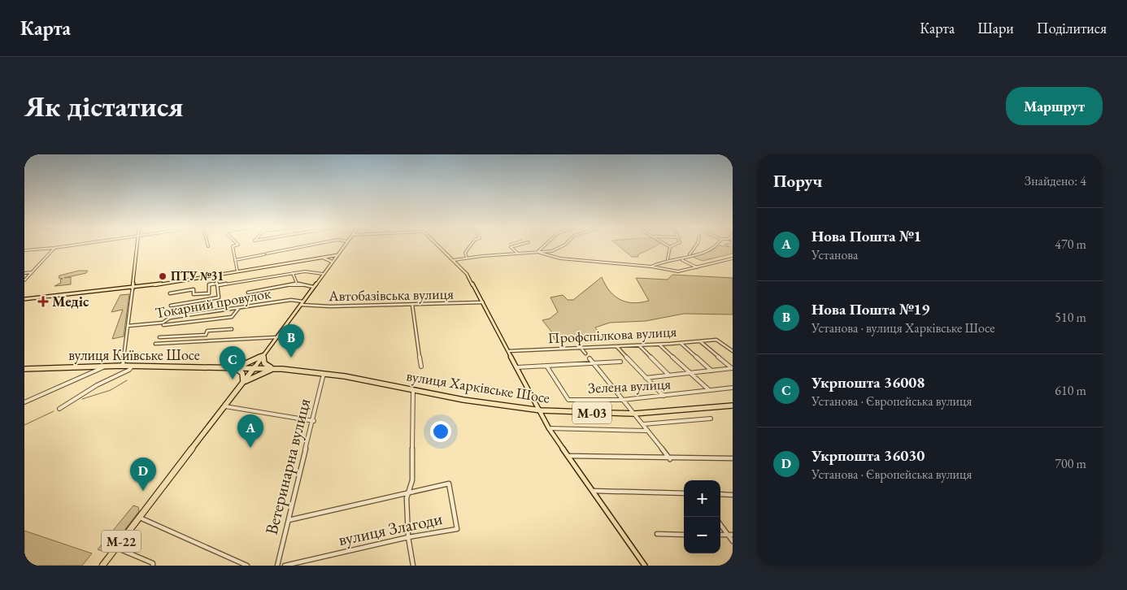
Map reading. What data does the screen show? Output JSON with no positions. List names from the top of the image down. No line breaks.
{"streets":{"highway":["вулиця Київське Шосе","вулиця Харківське Шосе","М-03","М-22"],"street":["Автобазівська вулиця","Токарний провулок","Профспілкова вулиця","Зелена вулиця","Ветеринарна вулиця","вулиця Злагоди"]},"crossings":[["Автобазівська вулиця","Токарний провулок"],["вулиця Київське Шосе","вулиця Харківське Шосе"],["вулиця Київське Шосе","М-22"],["вулиця Харківське Шосе","Ветеринарна вулиця"]],"places":{"other":["ПТУ №31"],"health":["Медіс"]},"page":{"header":"Карта","nav":["Карта","Шари","Поділитися"],"buttons":"Маршрут","title":"Як дістатися","heading":["Поруч","Знайдено: 4"],"list":[{"mark":"A","name":"Нова Пошта №1","note":"Установа","value":"470 m"},{"mark":"B","name":"Нова Пошта №19","note":"Установа · вулиця Харківське Шосе","value":"510 m"},{"mark":"C","name":"Укрпошта 36008","note":"Установа · Європейська вулиця","value":"610 m"},{"mark":"D","name":"Укрпошта 36030","note":"Установа · Європейська вулиця","value":"700 m"}],"pins":["B","C","A","D"],"map_buttons":["+","−"]}}
